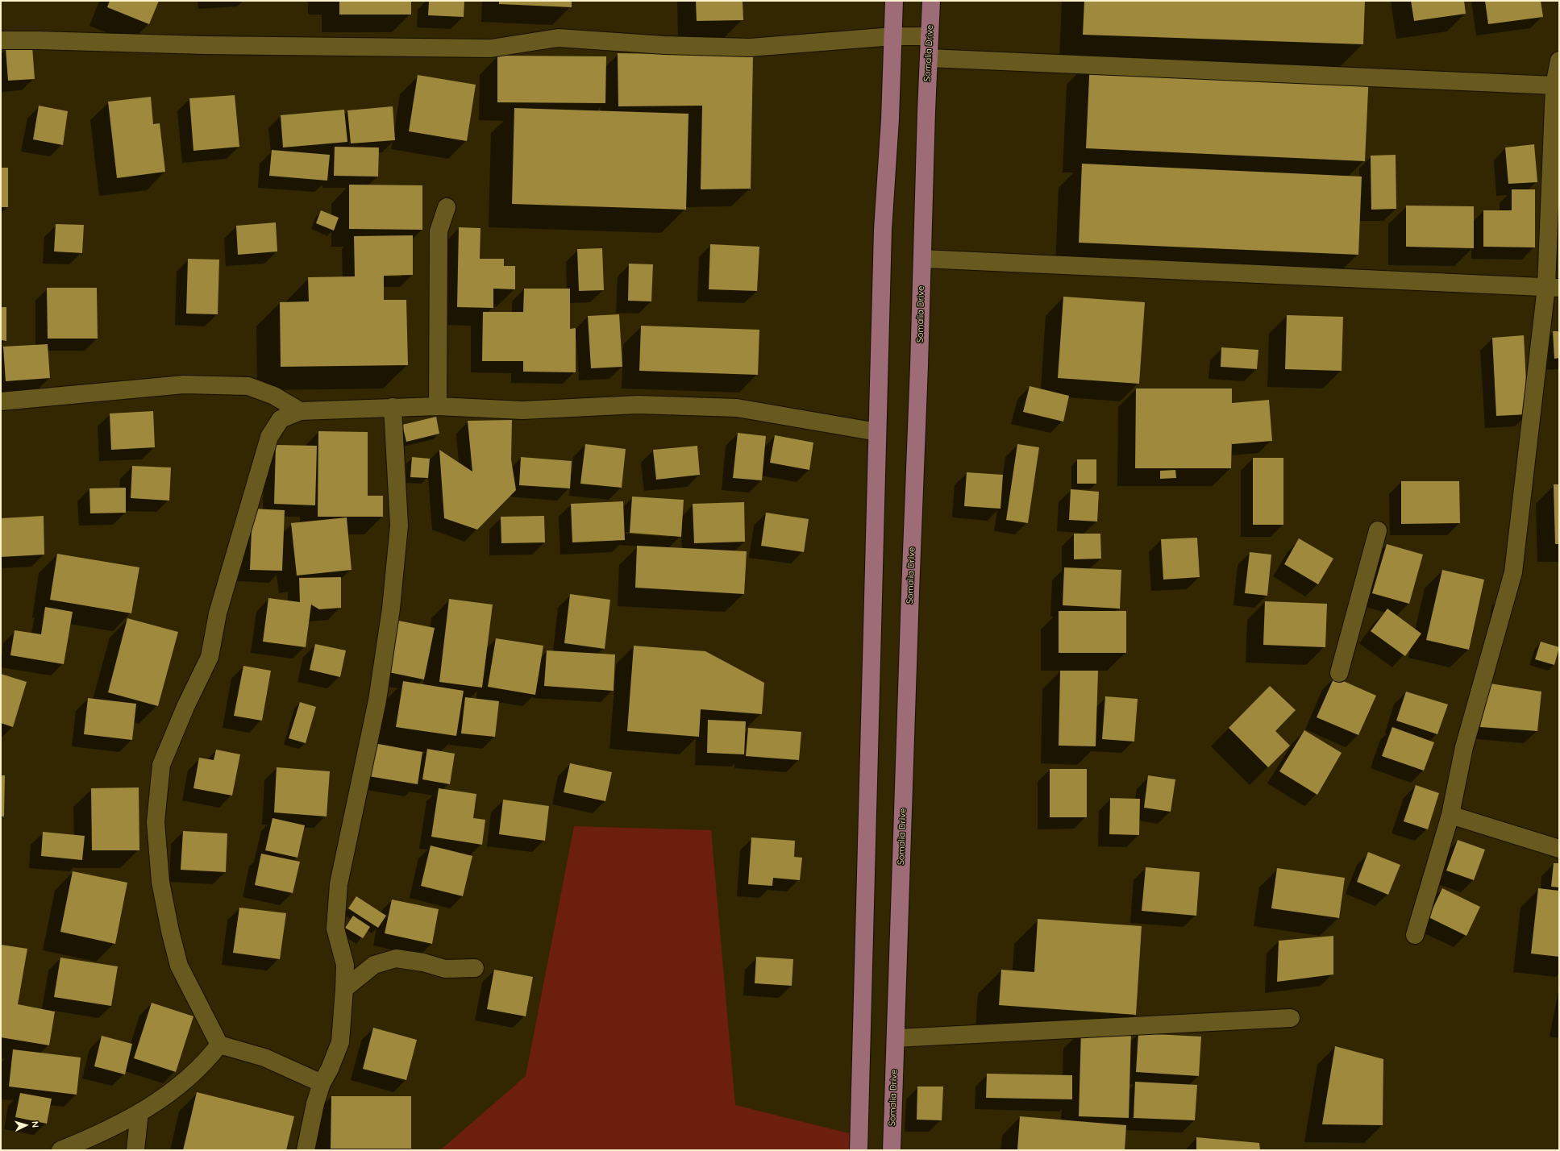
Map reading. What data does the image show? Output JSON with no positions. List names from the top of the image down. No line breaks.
{"streets":{"main road":["Somalia Drive"]},"north":"right"}
